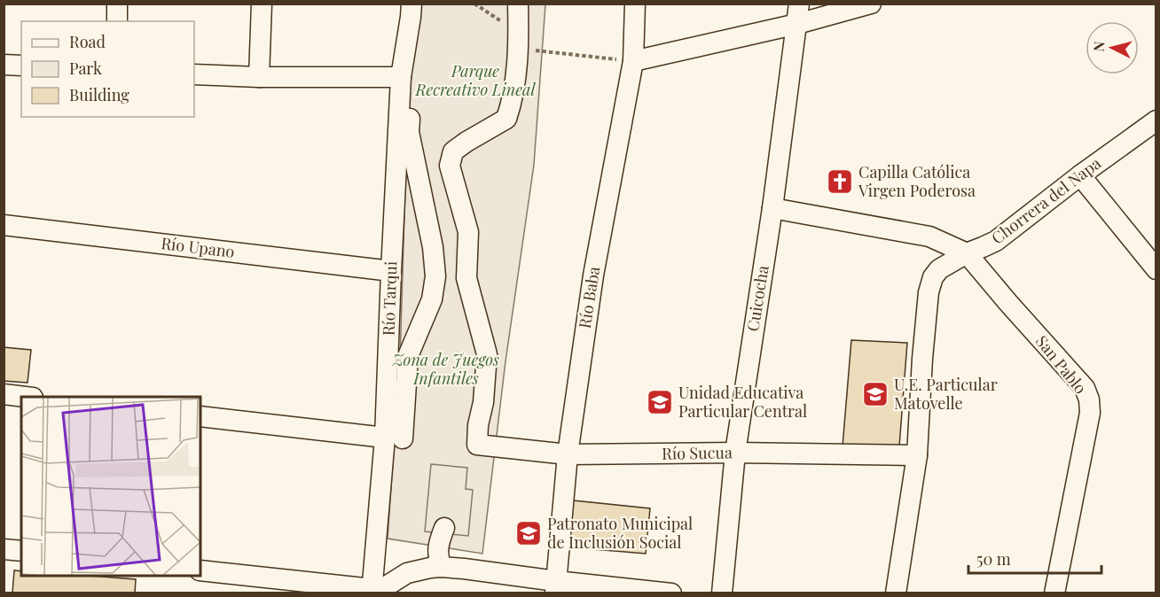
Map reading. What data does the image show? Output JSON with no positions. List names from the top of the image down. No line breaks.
{"streets":{"street":["Chorrera del Napa","Río Upano","Río Baba","Río Tarqui","Cuicocha","San Pablo","Río Sucua"]},"crossings":[["Chorrera del Napa","San Pablo"],["Chorrera del Napa","Río Sucua"],["Río Upano","Río Tarqui"],["Río Baba","Río Sucua"],["Cuicocha","Río Sucua"]],"parks":["Parque Recreativo Lineal","Zona de Juegos Infantiles"],"places":{"church":["Capilla Católica Virgen Poderosa"],"school or university":["U.E. Particular Matovelle","Unidad Educativa Particular Central","Patronato Municipal de Inclusión Social"]},"legend":["Road","Park","Building"],"scale_bar":"50 m","north":"left"}
